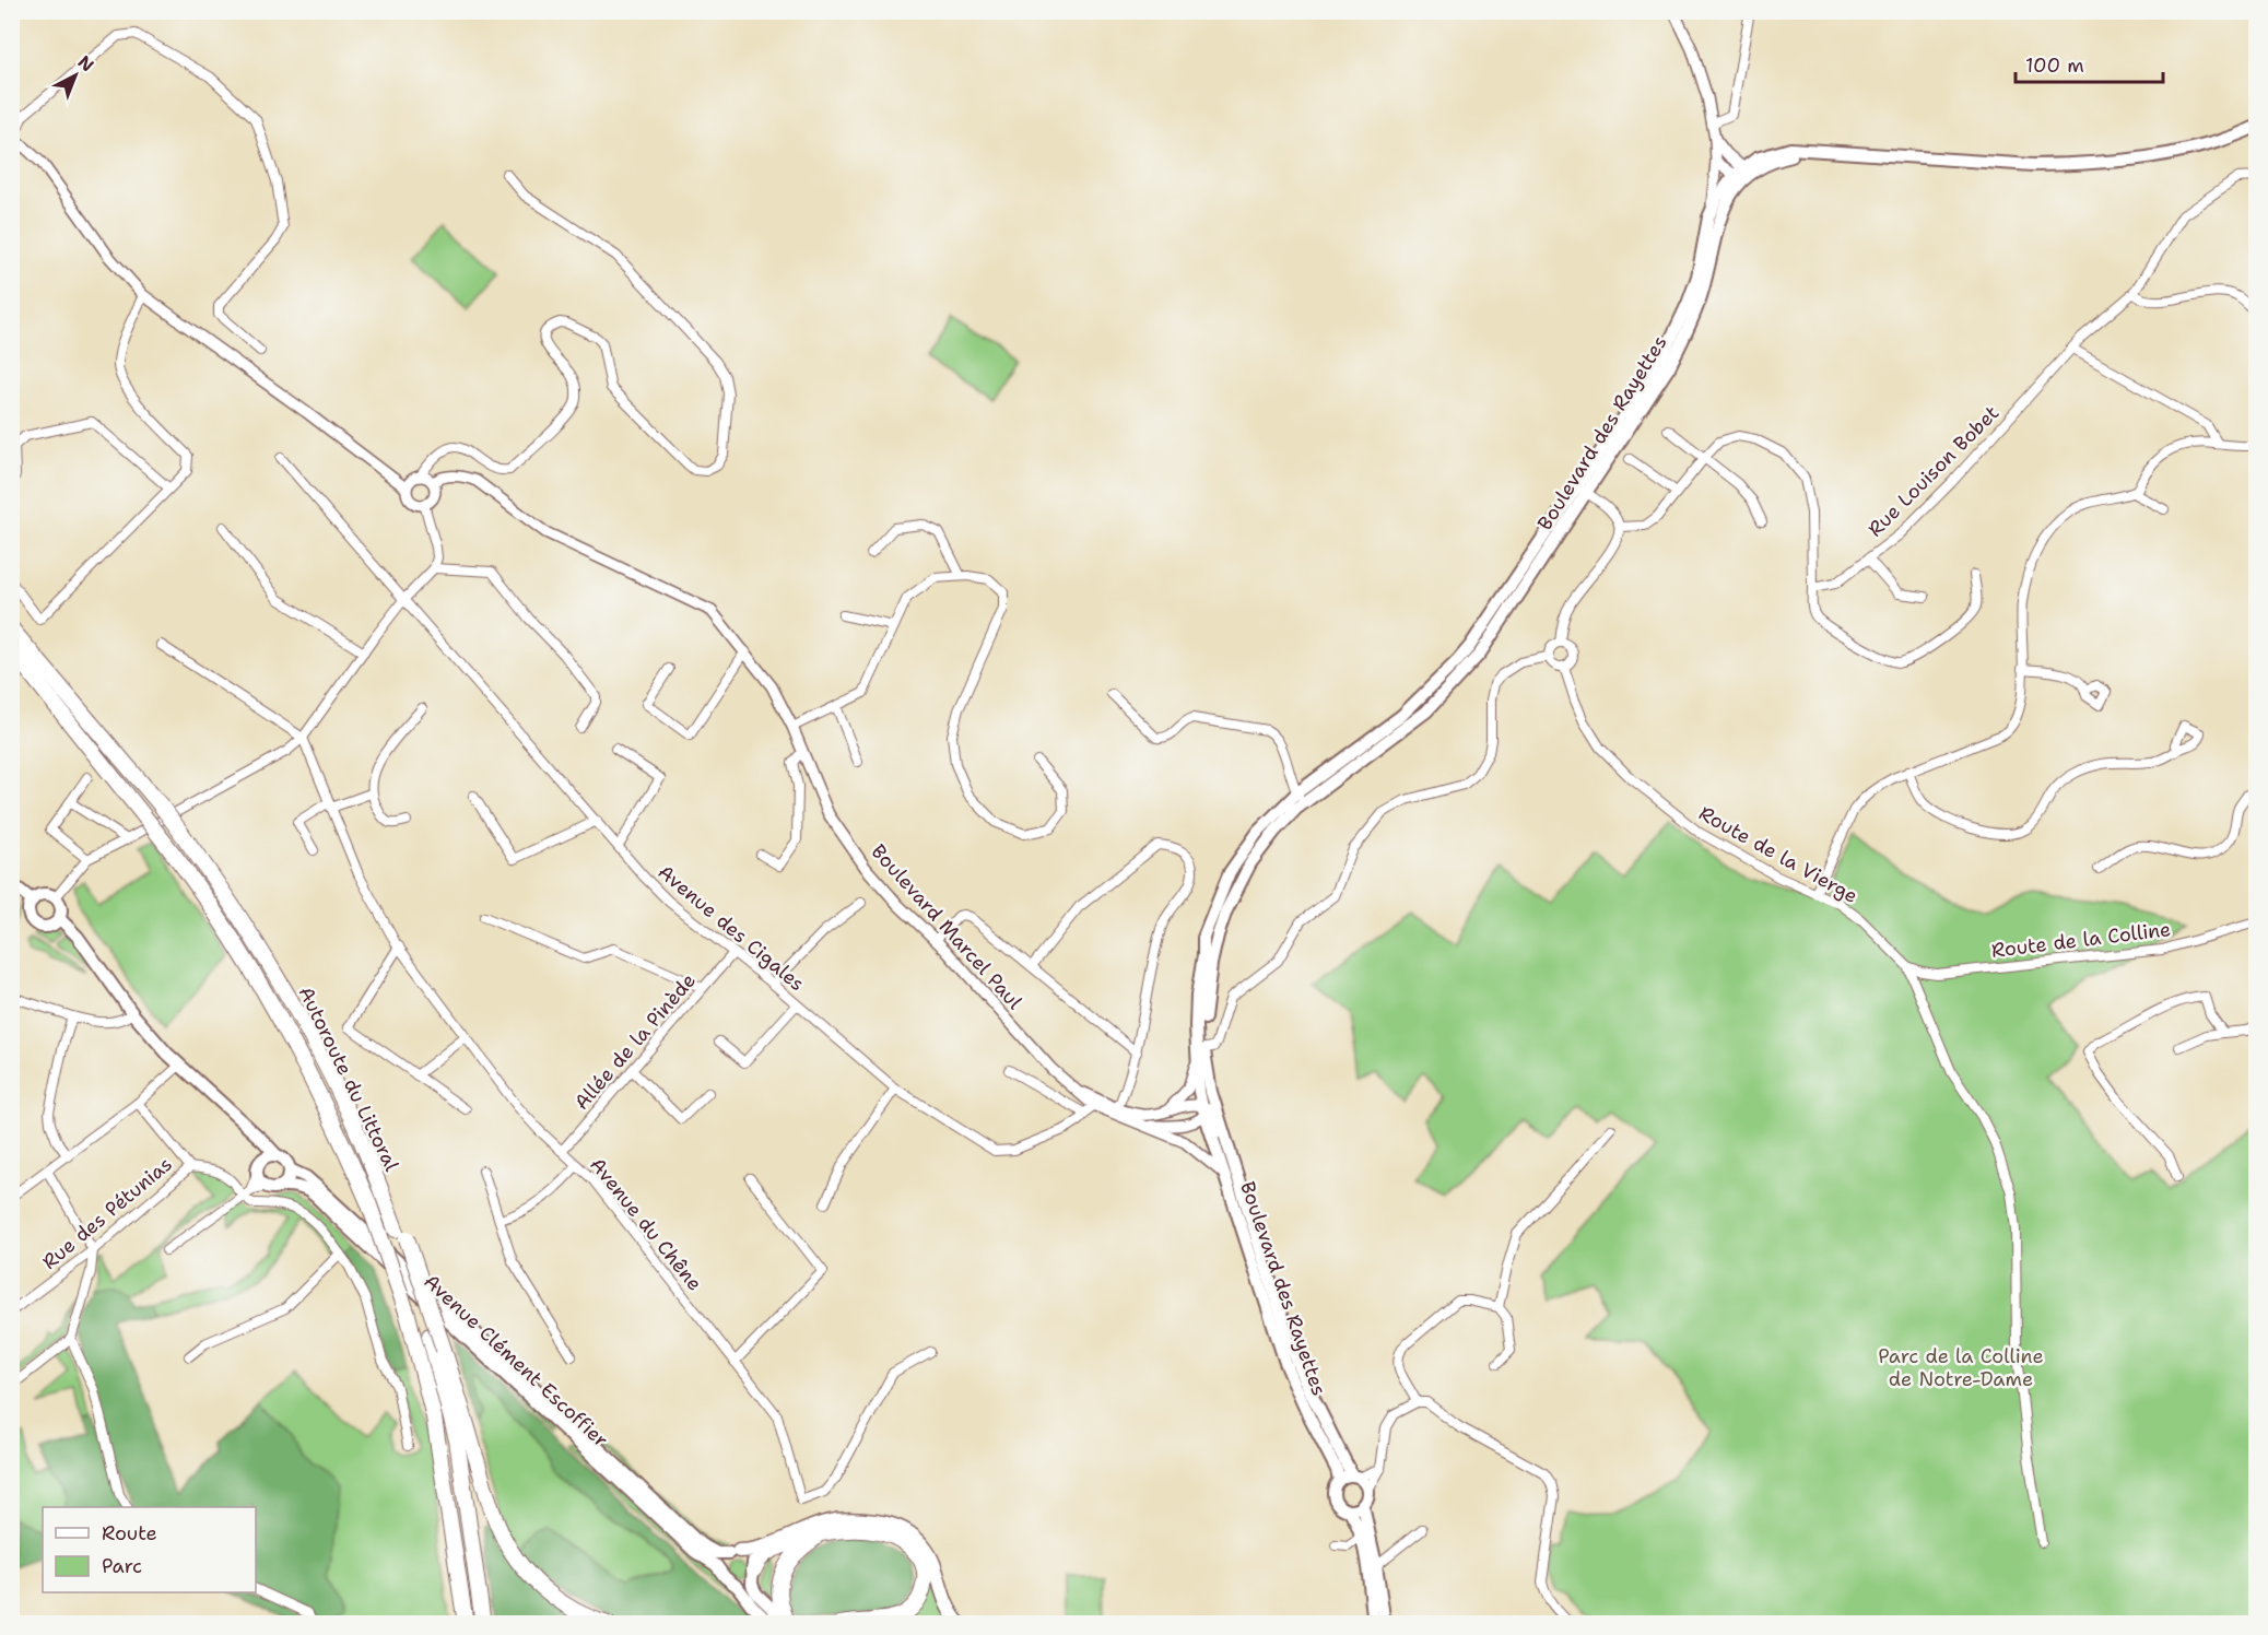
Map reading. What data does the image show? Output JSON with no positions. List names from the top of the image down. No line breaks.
{"streets":{"highway":["Autoroute du Littoral"],"main road":["Boulevard des Rayettes","Avenue Clément Escoffier"],"street":["Rue Louison Bobet","Route de la Vierge","Boulevard Marcel Paul","Avenue des Cigales","Route de la Colline","Allée de la Pinède","Rue des Pétunias","Avenue du Chêne"]},"crossings":[["Boulevard des Rayettes","Boulevard Marcel Paul"],["Route de la Vierge","Route de la Colline"],["Boulevard Marcel Paul","Avenue des Cigales"],["Avenue des Cigales","Allée de la Pinède"],["Allée de la Pinède","Avenue du Chêne"]],"parks":["Parc de la Colline de Notre-Dame"],"legend":["Route","Parc"],"scale_bar":"100 m","north":"top right"}
